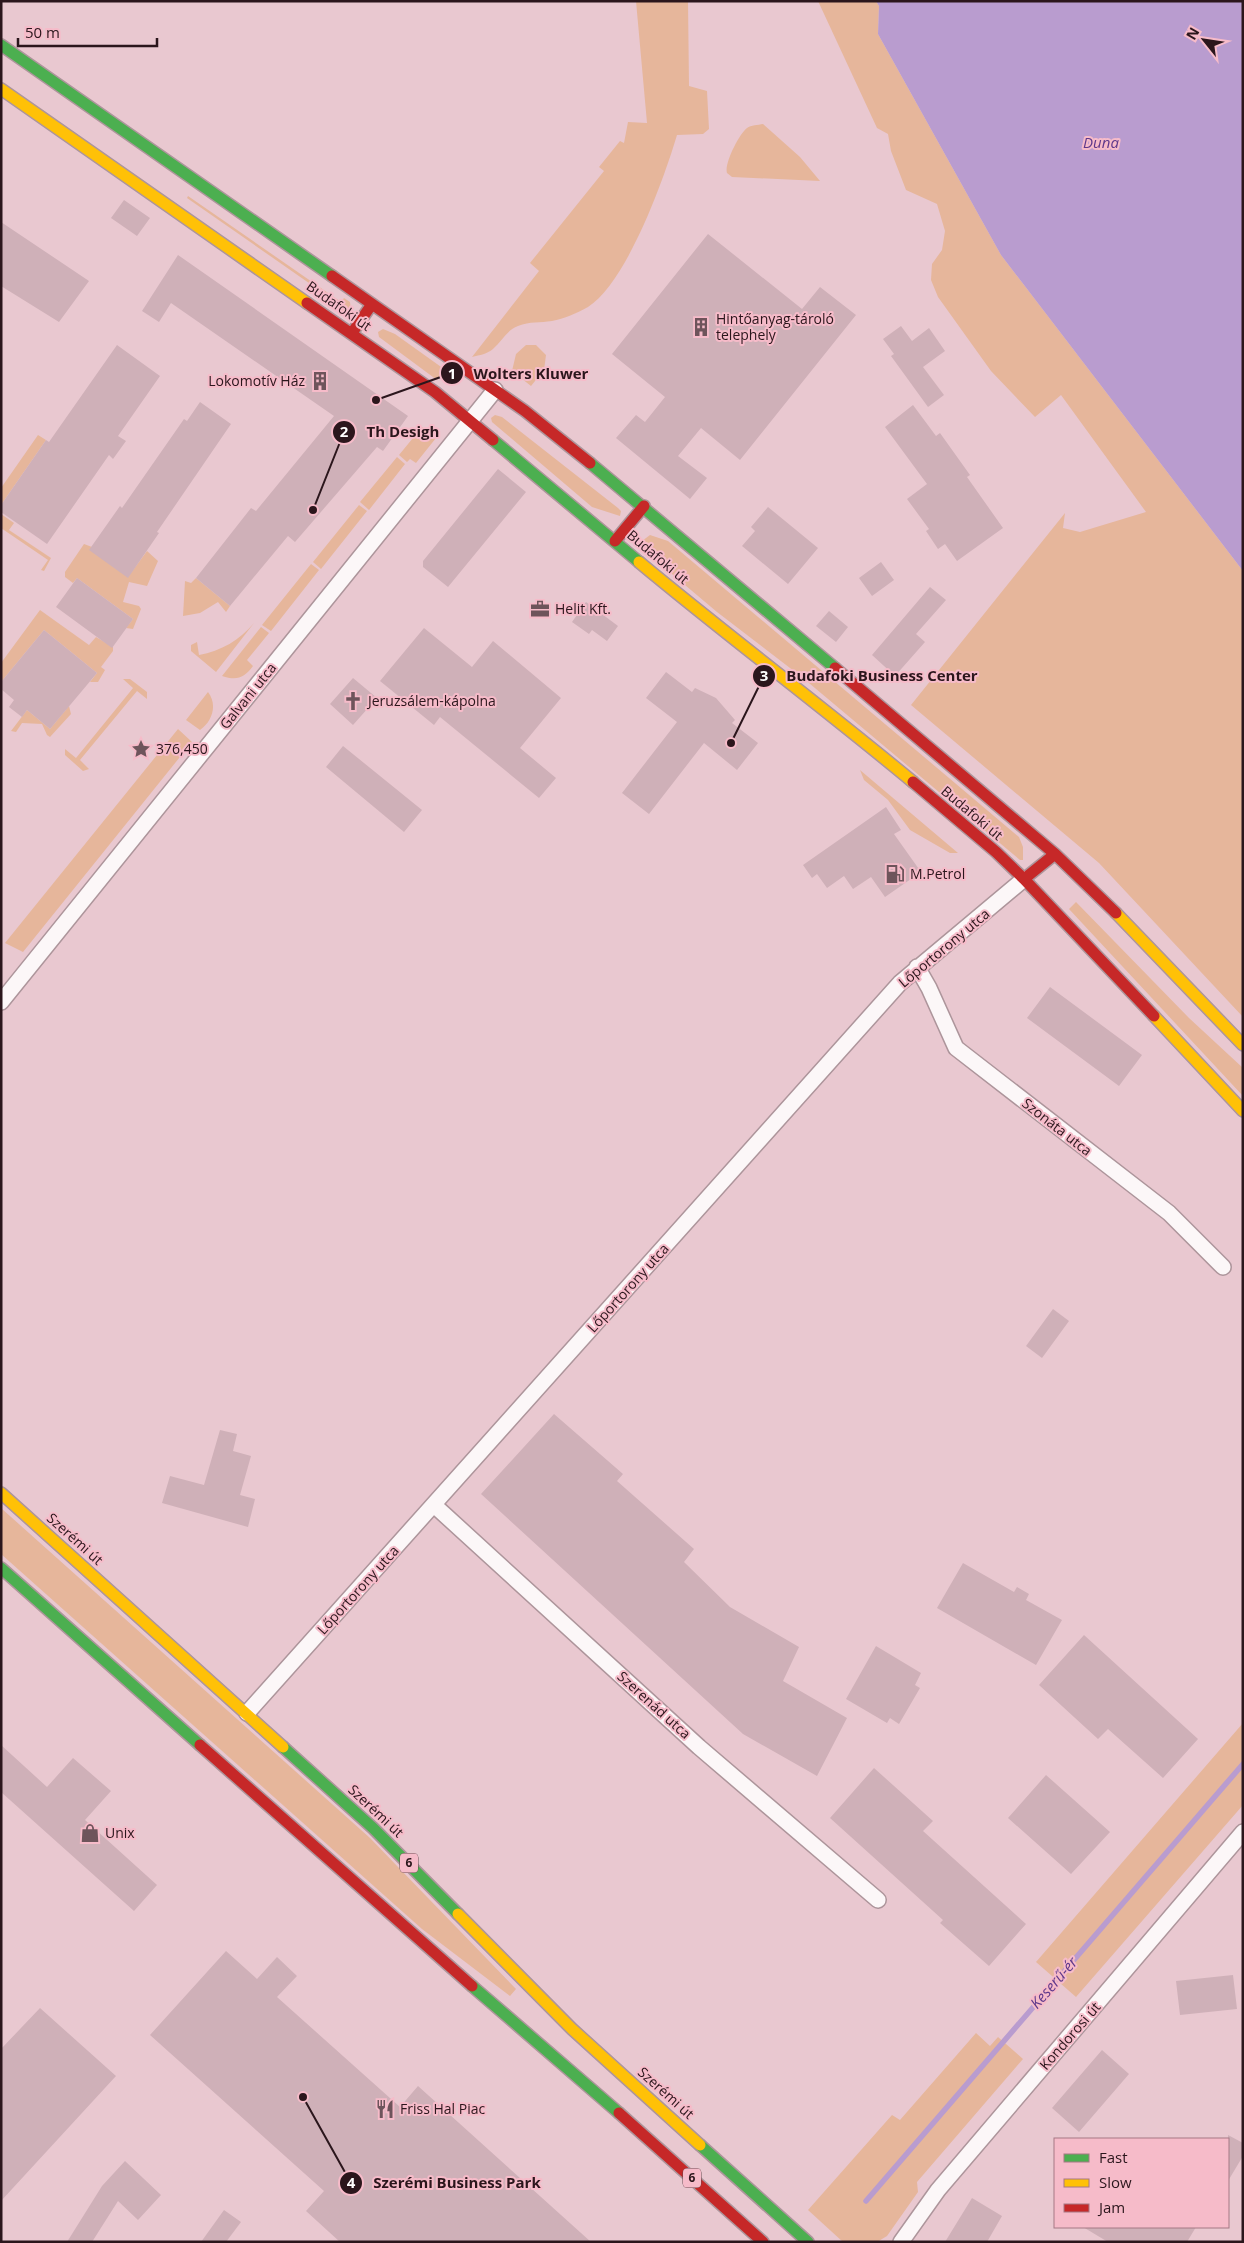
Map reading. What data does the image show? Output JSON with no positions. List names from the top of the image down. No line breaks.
{"streets":{"main road":["Budafoki út","Szerémi út","6"],"street":["Galvani utca","Lőportorony utca","Szonáta utca","Szerenád utca","Kondorosi út"]},"crossings":[["Budafoki út","Galvani utca"],["Budafoki út","Lőportorony utca"],["Lőportorony utca","Szonáta utca"],["Lőportorony utca","Szerémi út"],["Lőportorony utca","Szerenád utca"]],"water":["Duna","Keserű-ér"],"places":{"building":["Hintőanyag-tároló telephely","Lokomotív Ház"],"other":["Wolters Kluwer","Th Desigh","Budafoki Business Center","Szerémi Business Park"],"office":["Helit Kft."],"church":["Jeruzsálem-kápolna"],"place":["376,450"],"fuel station":["M.Petrol"],"shop":["Unix"],"restaurant":["Friss Hal Piac"]},"legend":["Fast","Slow","Jam"],"scale_bar":"50 m","north":"top left"}
